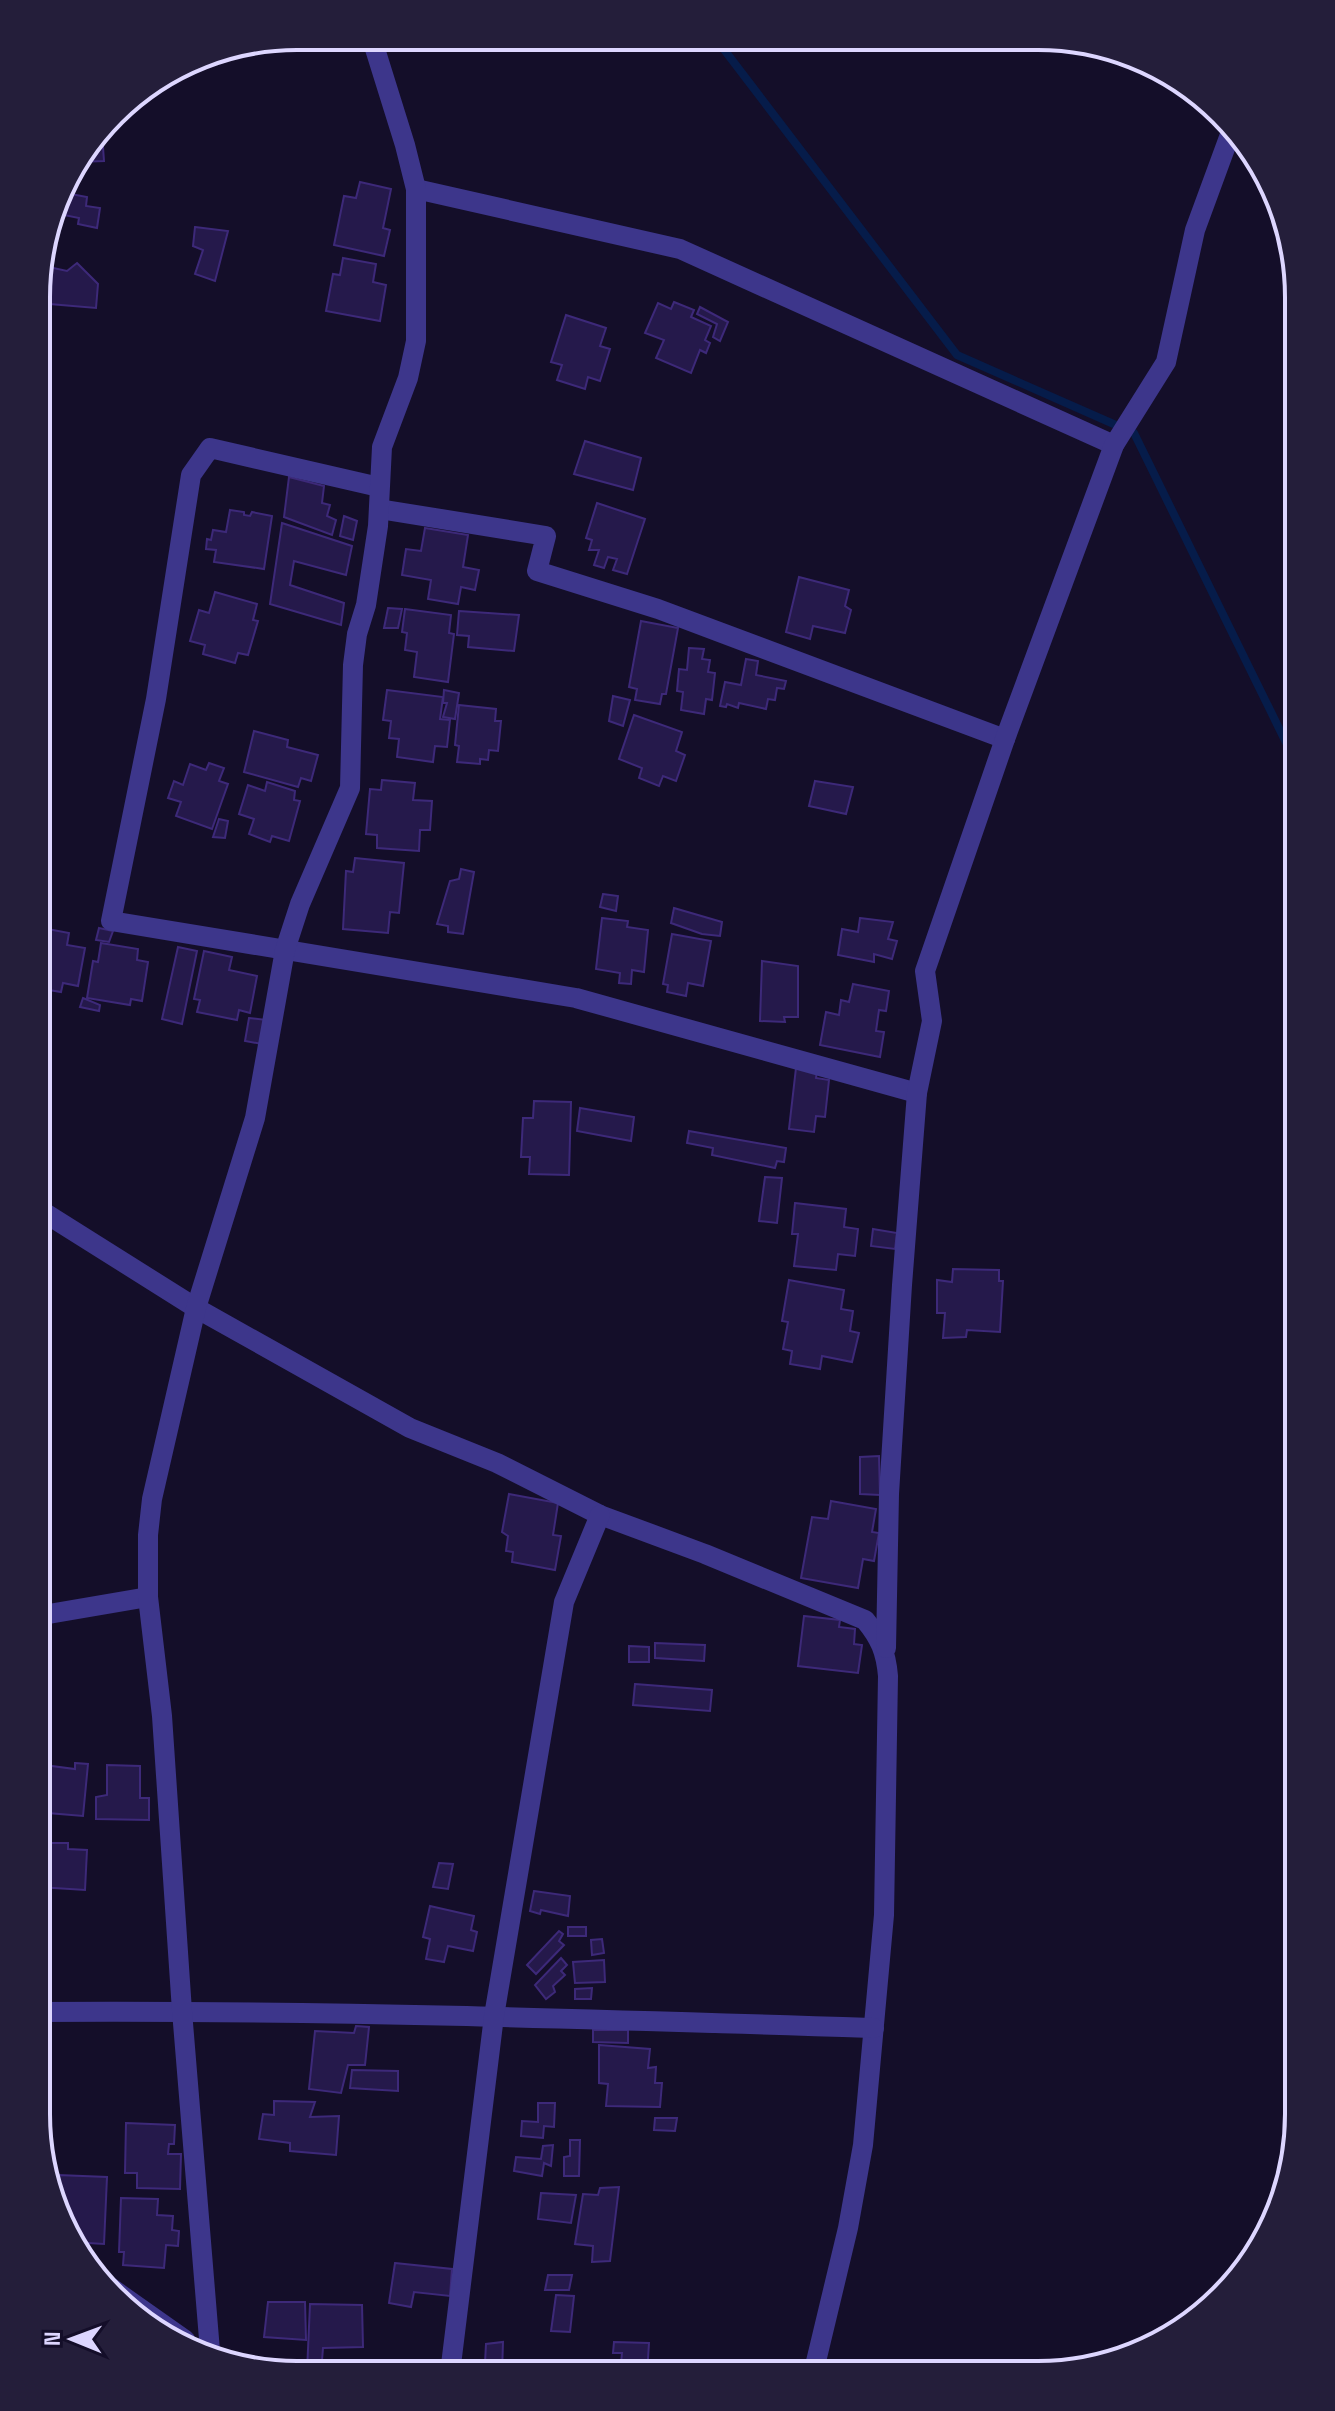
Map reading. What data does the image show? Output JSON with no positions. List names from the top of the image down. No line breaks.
{"north":"left"}
